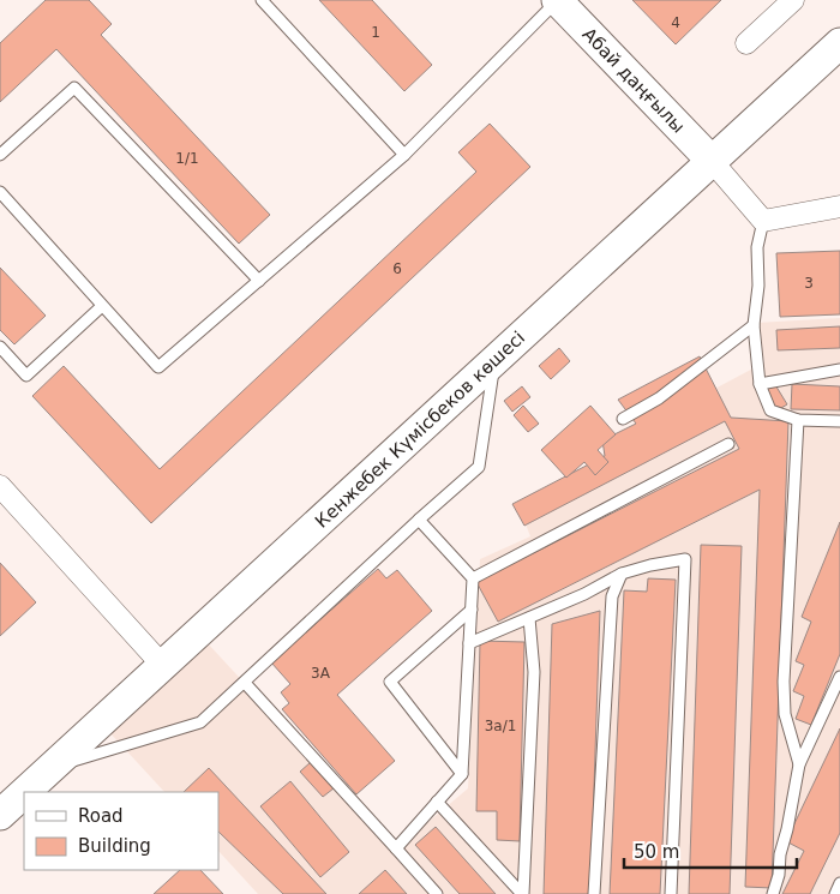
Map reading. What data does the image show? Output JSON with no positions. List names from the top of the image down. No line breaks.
{"streets":{"street":["Абай даңғылы","Кенжебек Күмісбеков көшесі"]},"crossings":[["Абай даңғылы","Кенжебек Күмісбеков көшесі"]],"house_numbers":["4","1","1/1","6","3","3А","3а/1"],"legend":["Road","Building"],"scale_bar":"50 m"}
